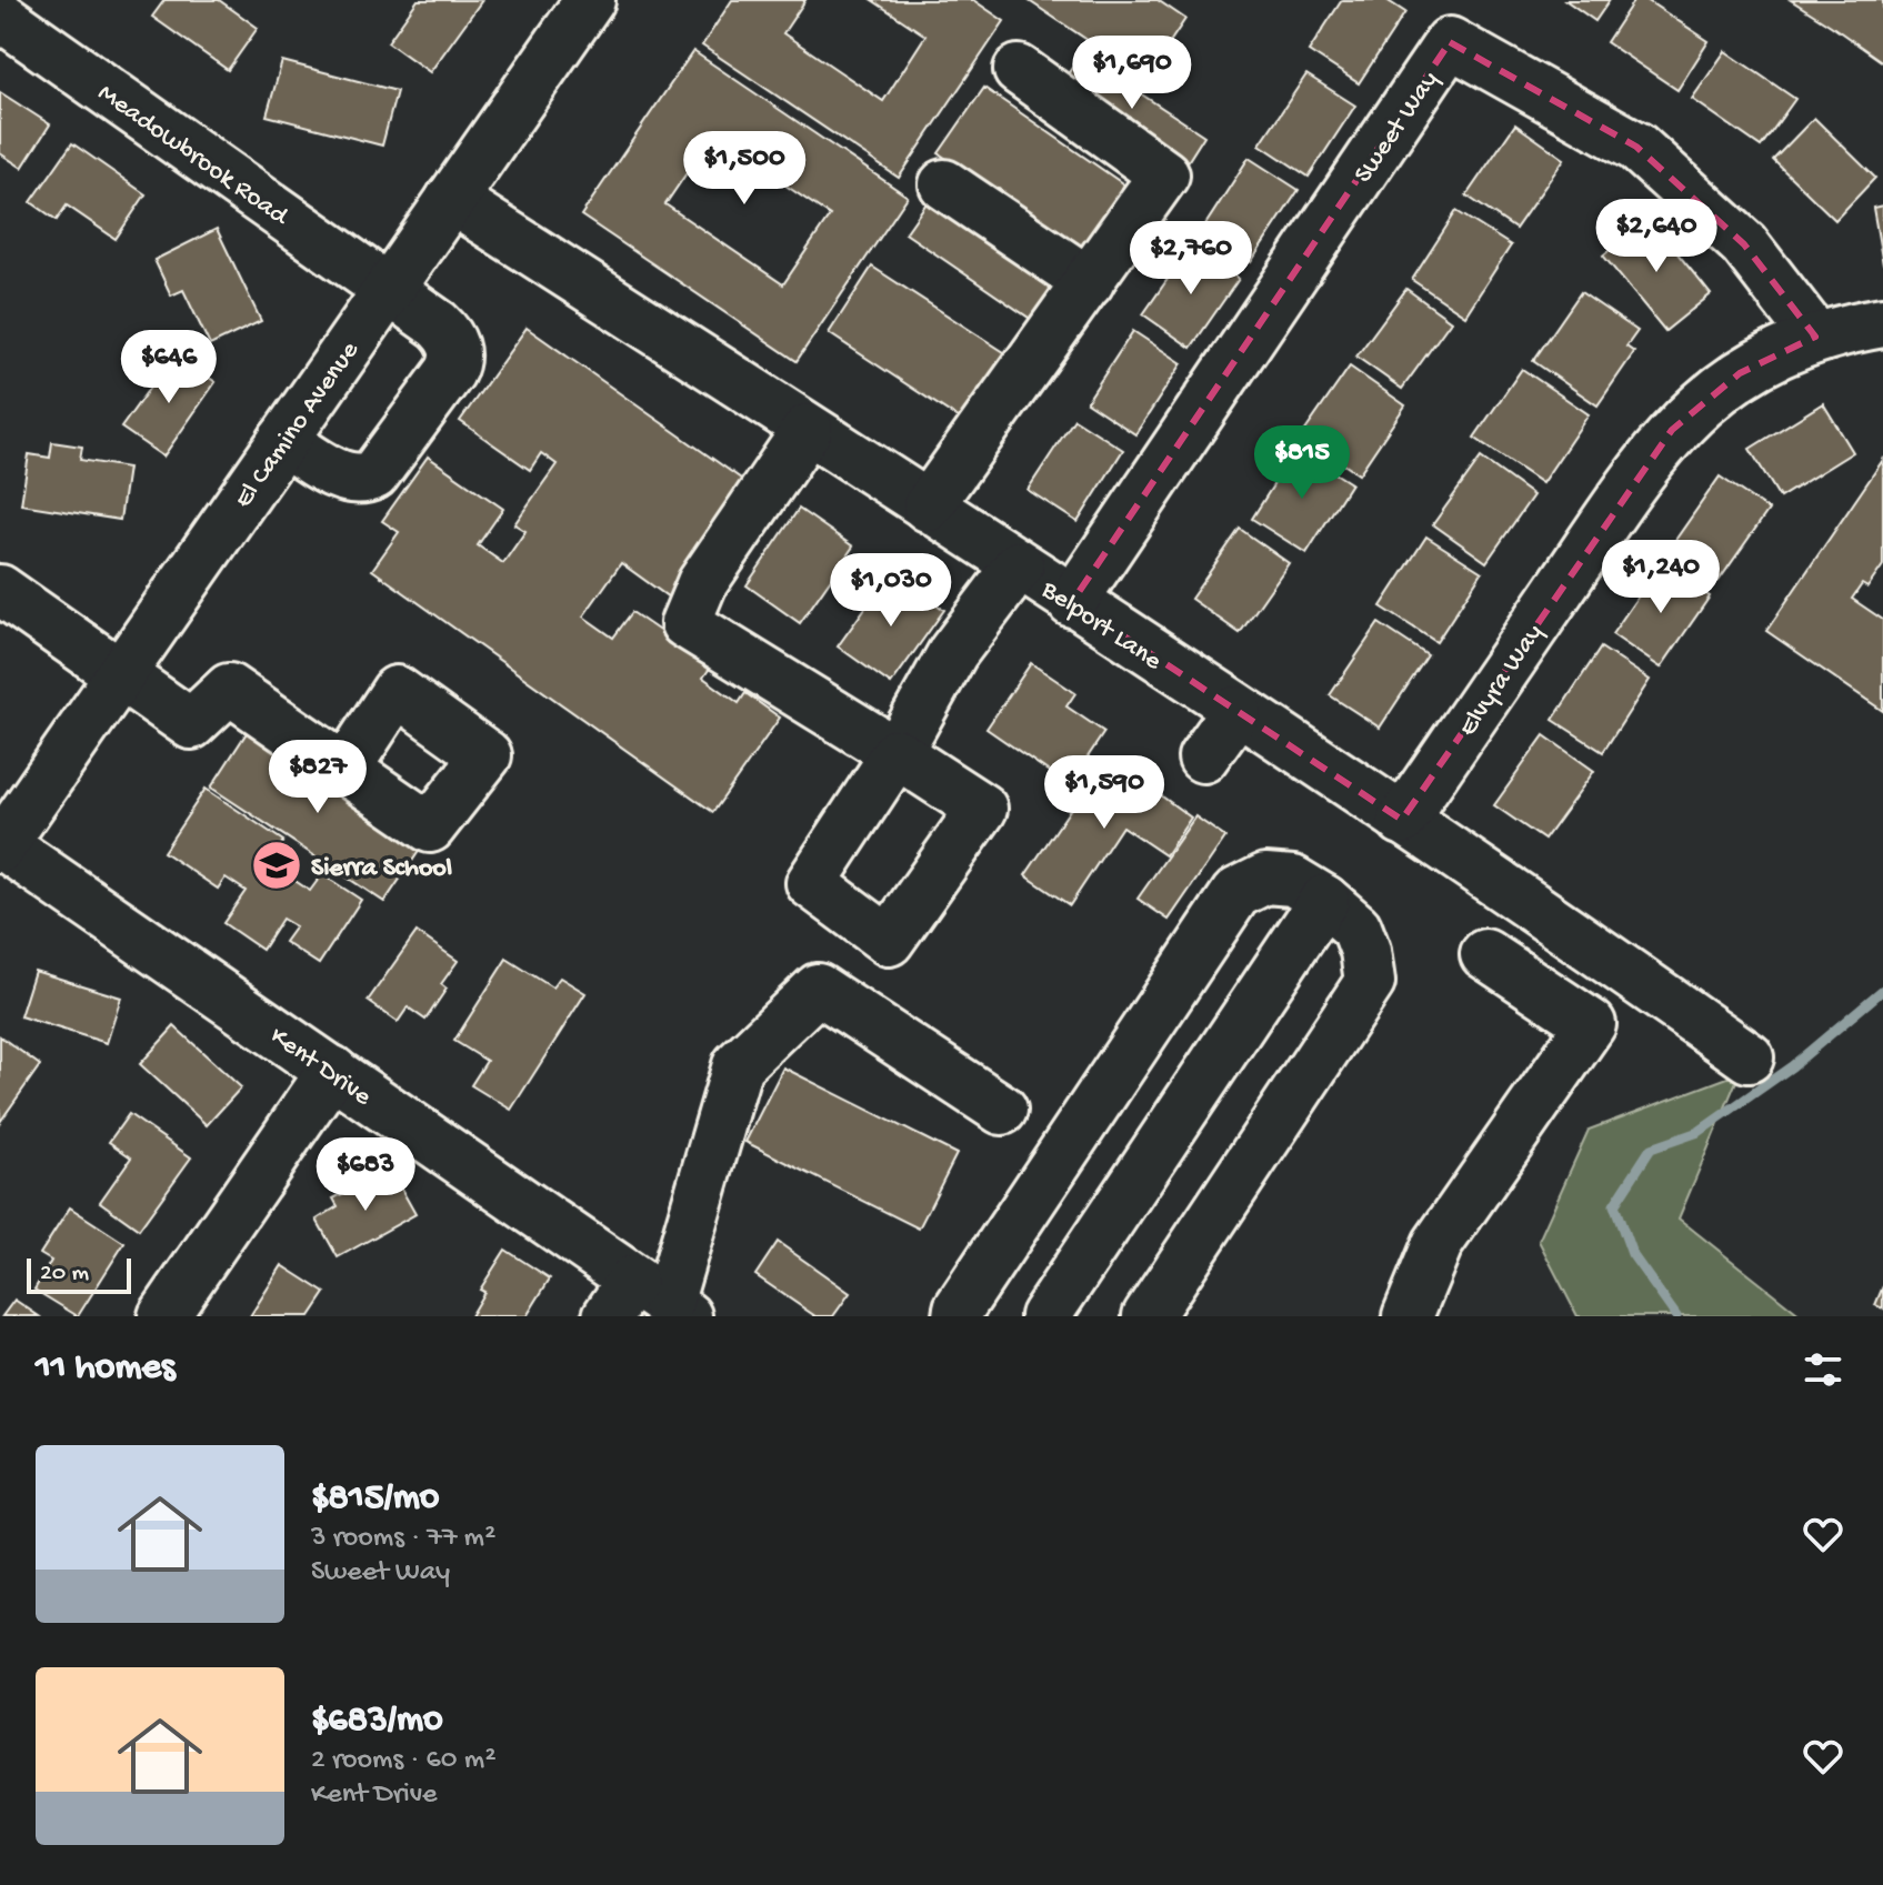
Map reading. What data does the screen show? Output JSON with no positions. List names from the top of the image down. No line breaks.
{"streets":{"street":["Sweet Way","Meadowbrook Road","El Camino Avenue","Belport Lane","Elvyra Way","Kent Drive"]},"crossings":[["Sweet Way","Belport Lane"],["Sweet Way","Elvyra Way"],["Meadowbrook Road","El Camino Avenue"],["El Camino Avenue","Belport Lane"],["El Camino Avenue","Kent Drive"],["Belport Lane","Elvyra Way"]],"places":{"school or university":["Sierra School"]},"scale_bar":"20 m","page":{"price":["$1,690","$1,500","$2,640","$2,760","$646","$815","$1,240","$1,030","$827","$1,590","$683"],"scale":"20 m","heading":"11 homes","list":[{"name":"$815/mo","note":"3 rooms · 77 m² · Sweet Way"},{"name":"$683/mo","note":"2 rooms · 60 m² · Kent Drive"}]}}
